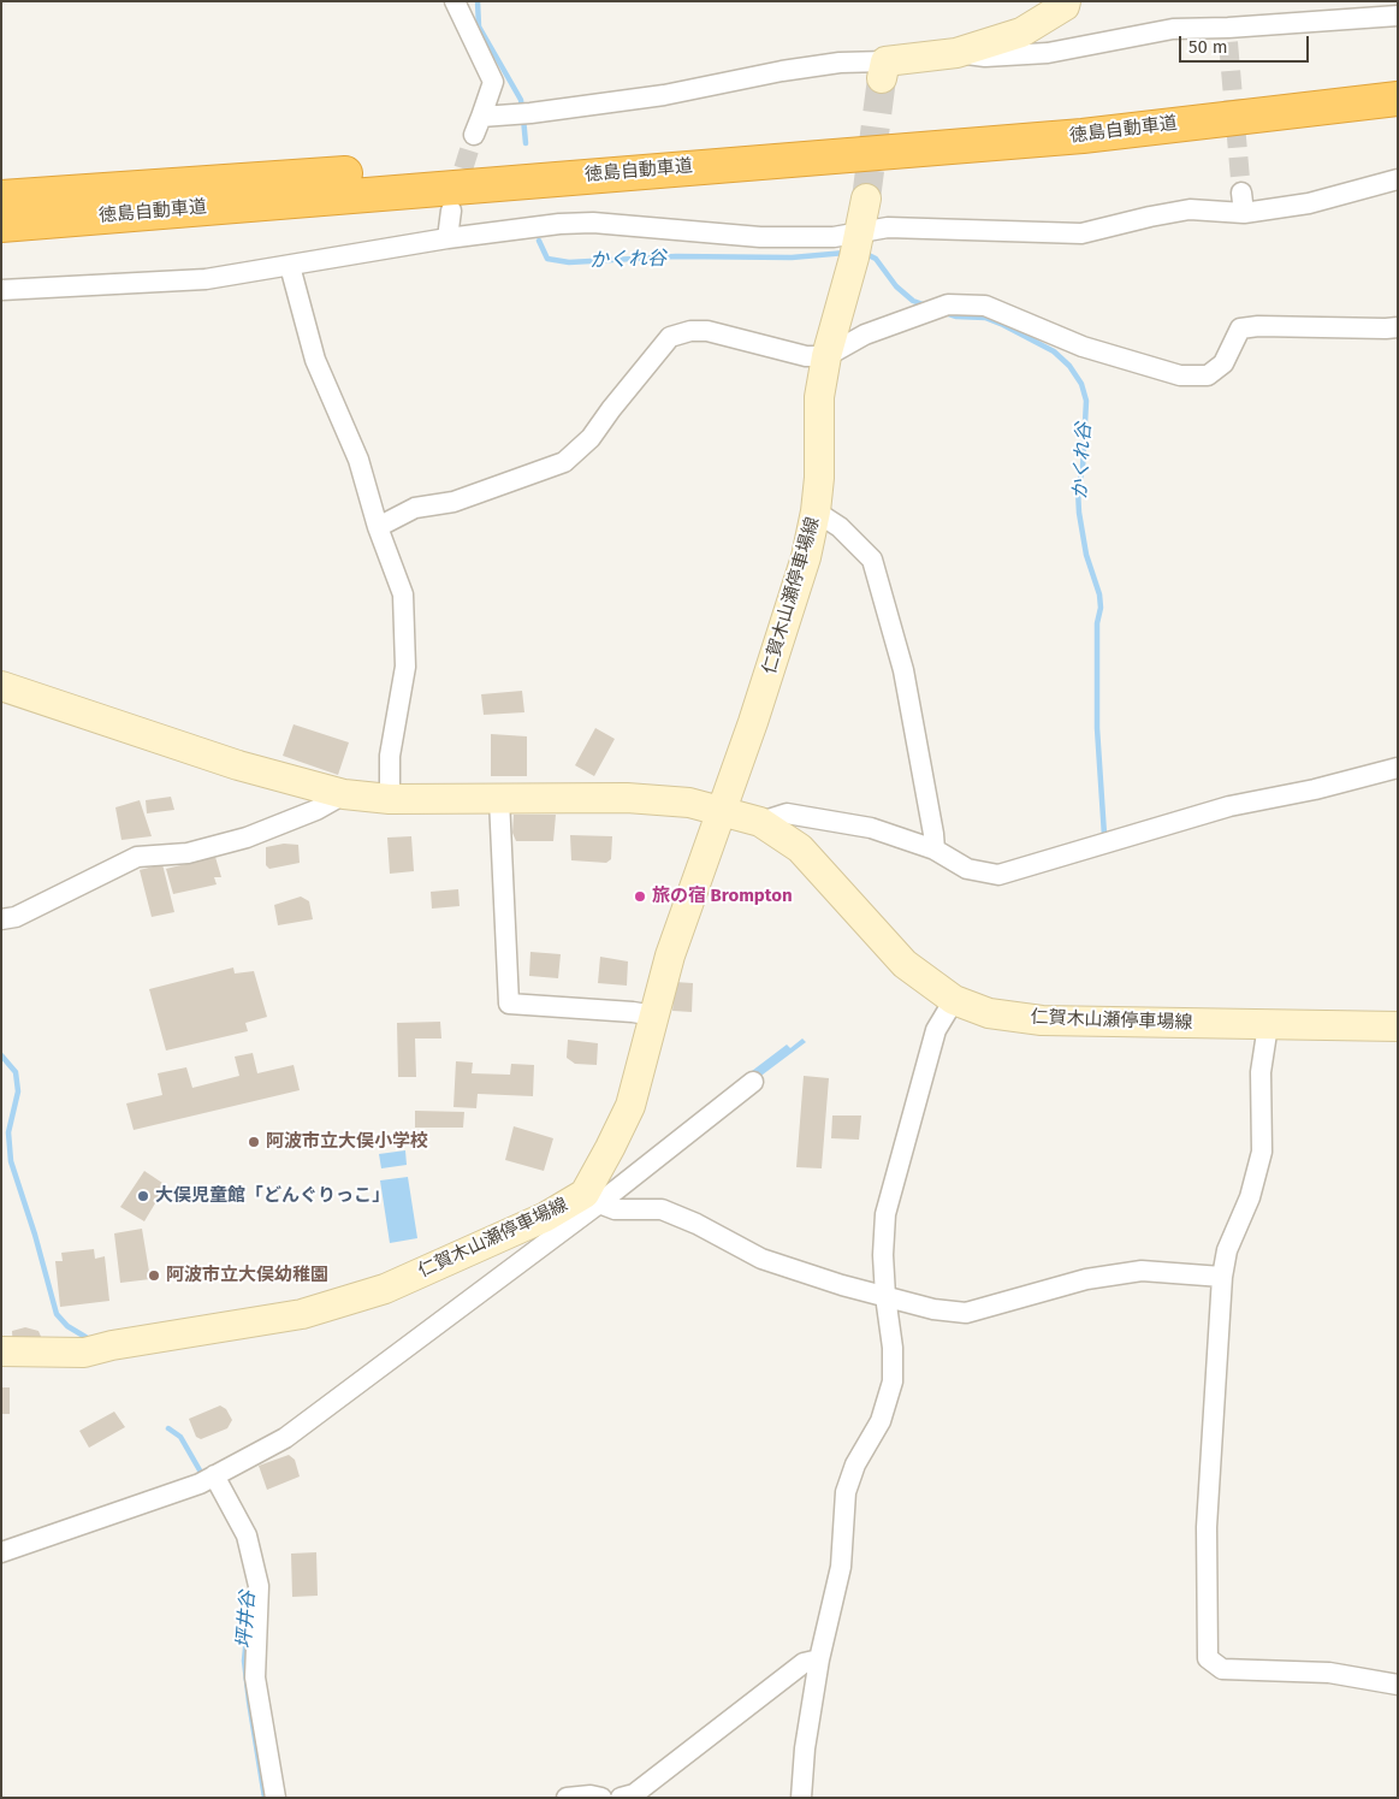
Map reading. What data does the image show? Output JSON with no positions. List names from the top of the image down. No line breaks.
{"streets":{"highway":["徳島自動車道"],"main road":["仁賀木山瀬停車場線"]},"water":["かくれ谷","坪井谷"],"places":["旅の宿 Brompton","阿波市立大俣小学校","大俣児童館「どんぐりっこ」","阿波市立大俣幼稚園"],"scale_bar":"50 m"}
